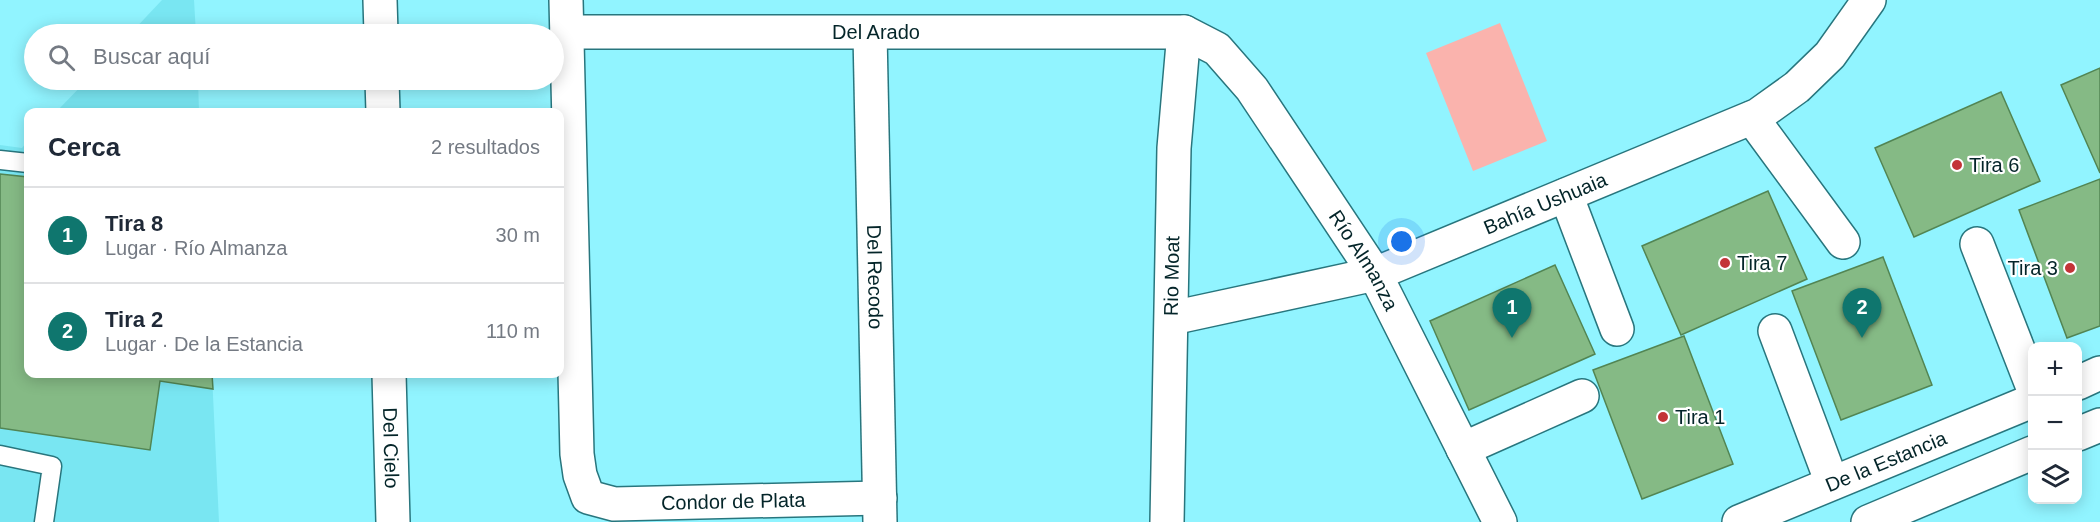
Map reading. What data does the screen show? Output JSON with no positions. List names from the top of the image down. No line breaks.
{"streets":{"street":["Del Arado","Bahía Ushuaia","Río Almanza","Rio Moat","Del Recodo","Del Cielo","De la Estancia","Condor de Plata"]},"crossings":[["Del Arado","Río Almanza"],["Del Arado","Rio Moat"],["Del Arado","Del Recodo"],["Del Arado","Condor de Plata"],["Bahía Ushuaia","Río Almanza"],["Bahía Ushuaia","Rio Moat"],["Río Almanza","Rio Moat"],["Del Recodo","Condor de Plata"]],"places":["Tira 6","Tira 7","Tira 3","Tira 1"],"page":{"search":"Buscar aquí","heading":["Cerca","2 resultados"],"list":[{"mark":"1","name":"Tira 8","note":"Lugar · Río Almanza","value":"30 m"},{"mark":"2","name":"Tira 2","note":"Lugar · De la Estancia","value":"110 m"}],"pins":["1","2"],"map_buttons":["+","−"]}}
